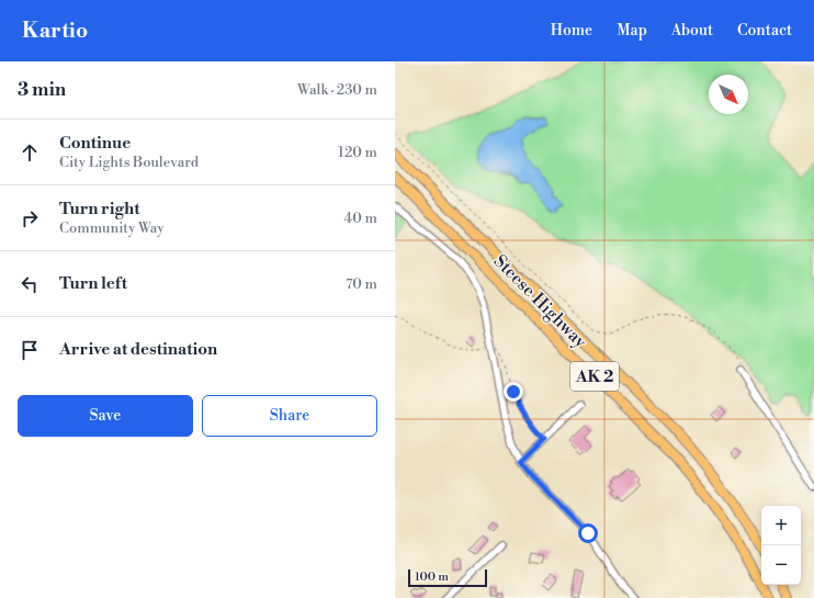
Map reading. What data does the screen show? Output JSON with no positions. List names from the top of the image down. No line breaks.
{"streets":{"highway":["Steese Highway","AK 2"]},"scale_bar":"100 m","north":"bottom right","page":{"header":"Kartio","nav":["Home","Map","About","Contact"],"heading":["3 min","Walk · 230 m"],"list":[["Continue","City Lights Boulevard","120 m"],["Turn right","Community Way","40 m"],["Turn left","70 m"],"Arrive at destination"],"buttons":["Save","Share"],"map_buttons":["+","−"],"scale":"100 m"}}
